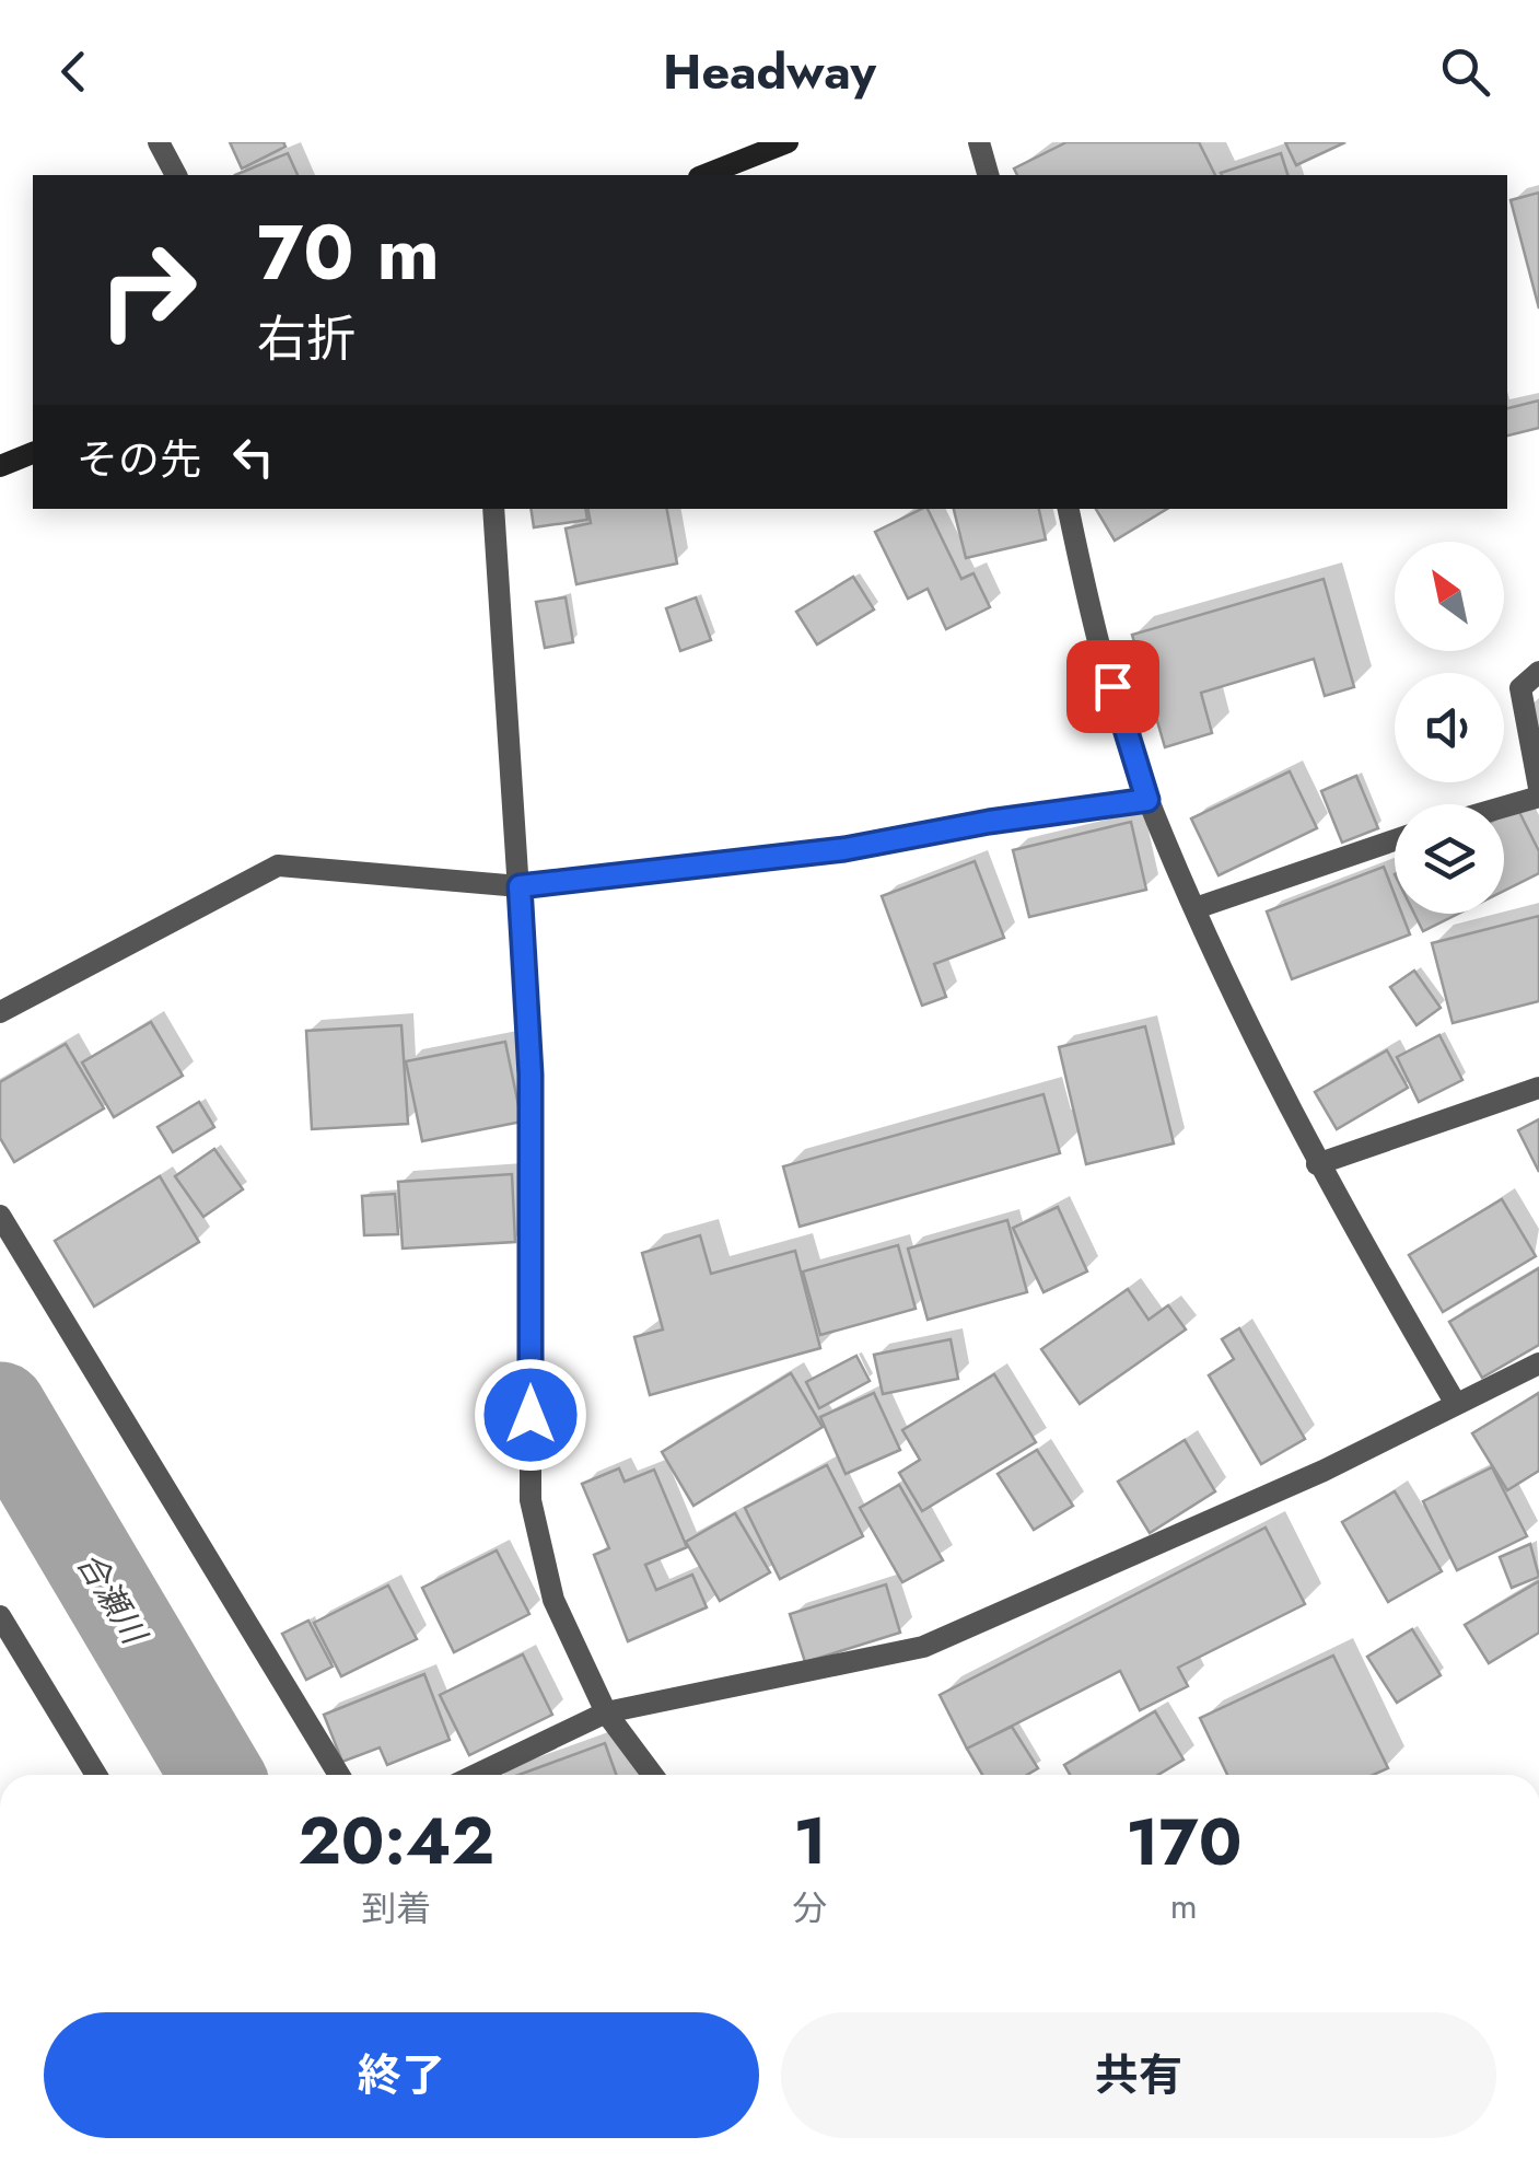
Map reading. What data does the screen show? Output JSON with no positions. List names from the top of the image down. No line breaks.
{"water":["合瀬川"],"north":"top left","page":{"header":"Headway","turn":["70 m","右折"],"then":"その先","eta":["20:42","到着","1","分","170","m"],"buttons":["終了","共有"]}}
